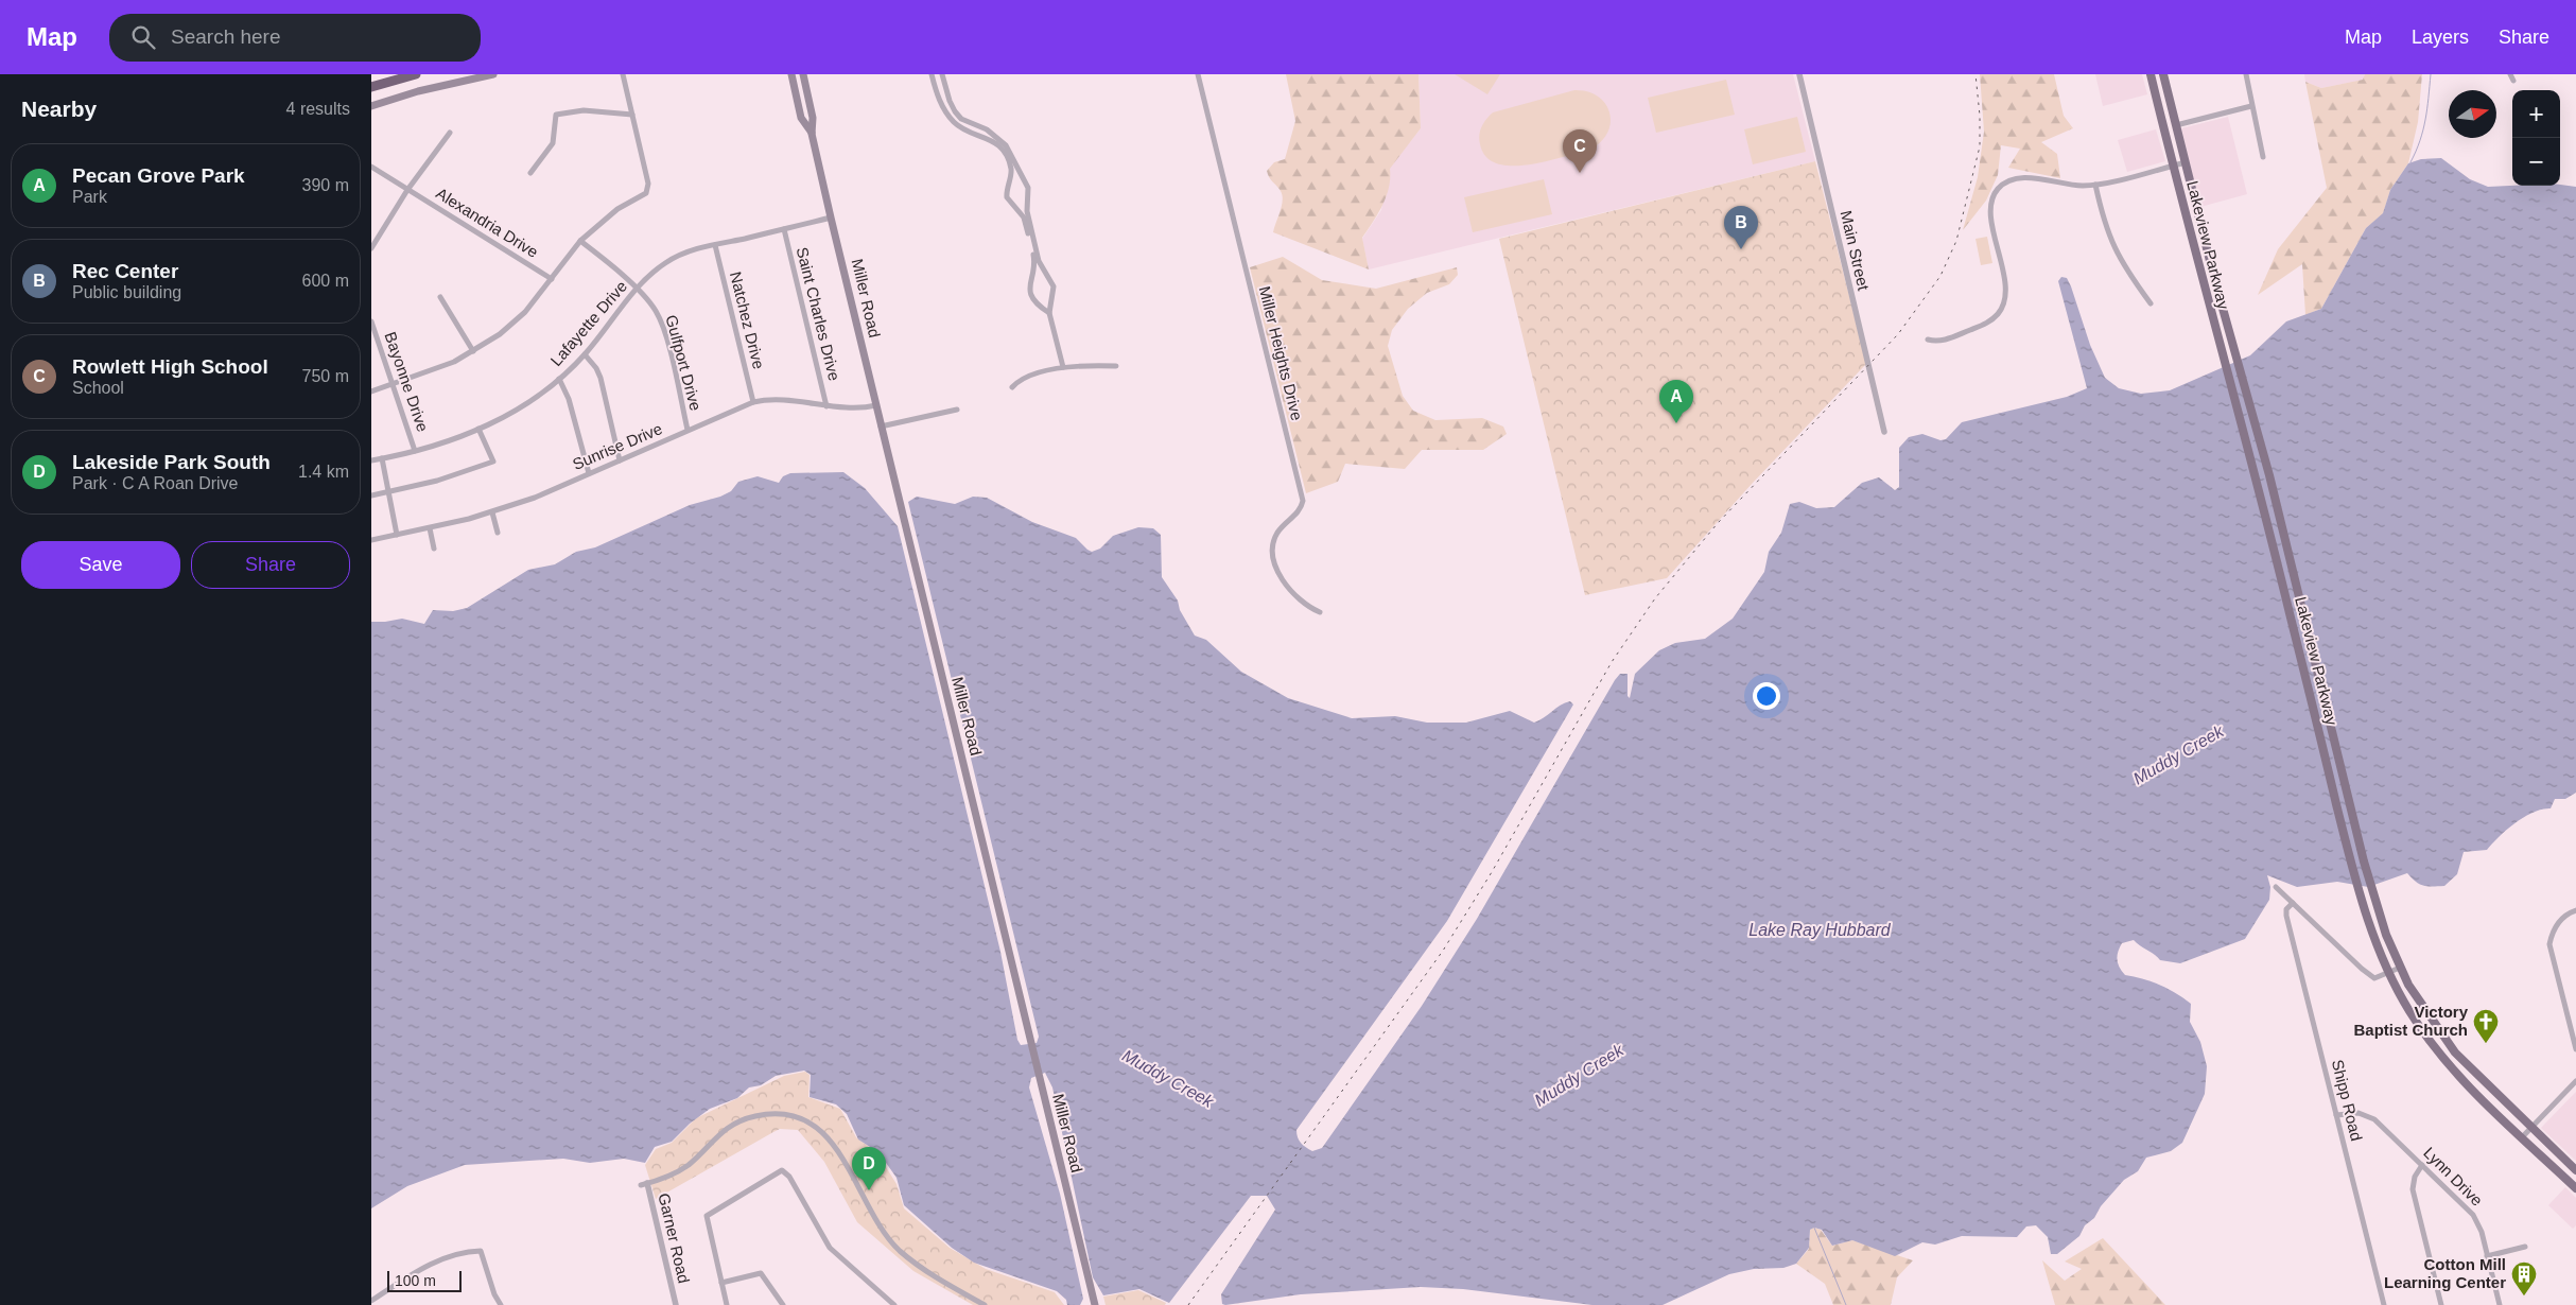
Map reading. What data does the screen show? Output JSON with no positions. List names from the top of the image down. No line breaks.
{"streets":{"main road":["Lakeview Parkway","Miller Road"],"street":["Alexandria Drive","Main Street","Saint Charles Drive","Natchez Drive","Lafayette Drive","Miller Heights Drive","Gulfport Drive","Bayonne Drive","Sunrise Drive","Shipp Road","Lynn Drive","Garner Road"]},"crossings":[["Miller Road","Lafayette Drive"],["Miller Road","Sunrise Drive"],["Saint Charles Drive","Lafayette Drive"],["Saint Charles Drive","Sunrise Drive"],["Natchez Drive","Lafayette Drive"],["Natchez Drive","Sunrise Drive"],["Lafayette Drive","Gulfport Drive"],["Lafayette Drive","Bayonne Drive"],["Gulfport Drive","Sunrise Drive"],["Shipp Road","Lynn Drive"]],"water":["Muddy Creek","Lake Ray Hubbard"],"places":{"church":["Victory Baptist Church"],"building":["Cotton Mill Learning Center"]},"scale_bar":"100 m","north":"right","page":{"header":"Map","search":"Search here","nav":["Map","Layers","Share"],"heading":["Nearby","4 results"],"map_buttons":["+","−"],"pins":["C","B","A","D"],"list":[{"mark":"A","name":"Pecan Grove Park","note":"Park","value":"390 m"},{"mark":"B","name":"Rec Center","note":"Public building","value":"600 m"},{"mark":"C","name":"Rowlett High School","note":"School","value":"750 m"},{"mark":"D","name":"Lakeside Park South","note":"Park · C A Roan Drive","value":"1.4 km"}],"buttons":["Save","Share"],"scale":"100 m"}}
